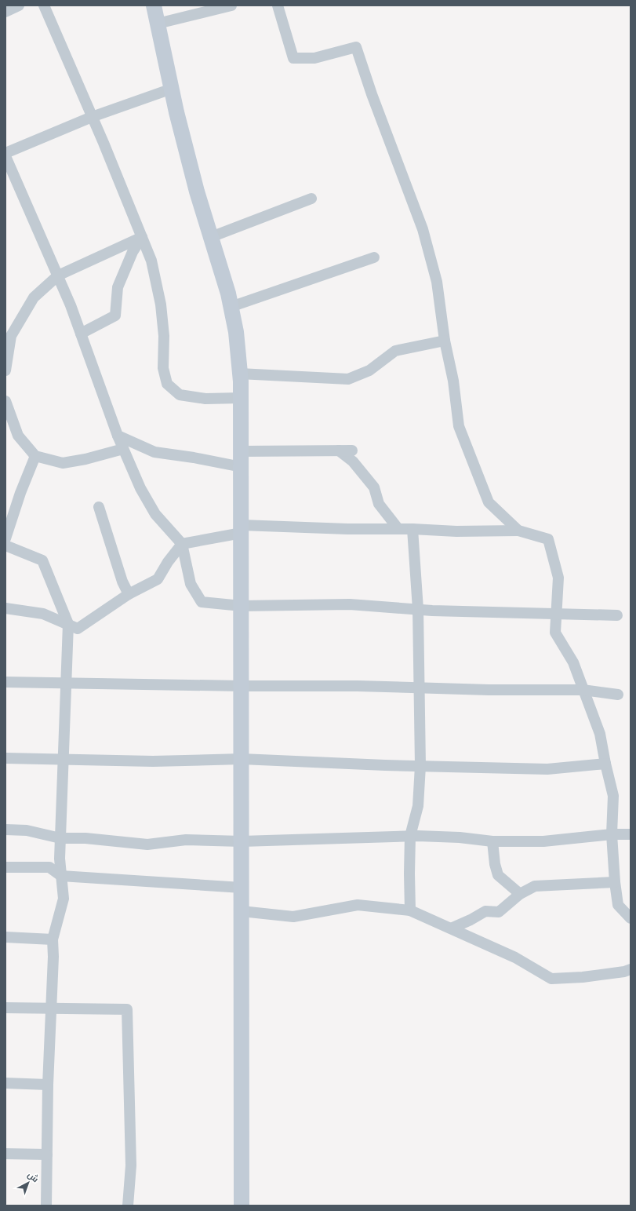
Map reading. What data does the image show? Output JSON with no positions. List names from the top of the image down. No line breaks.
{"north":"top right"}
